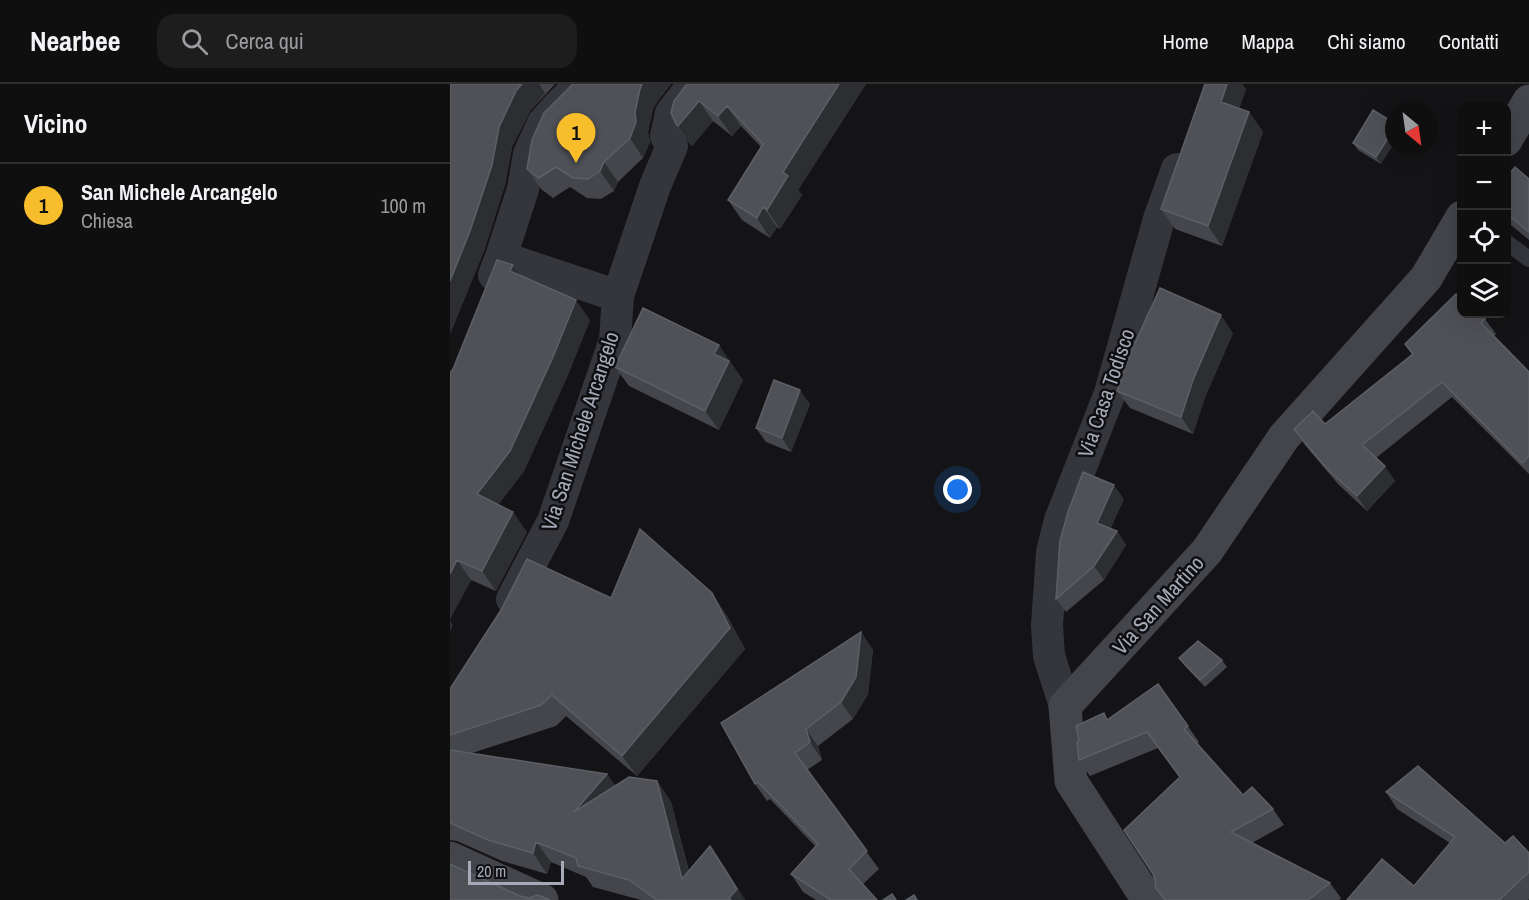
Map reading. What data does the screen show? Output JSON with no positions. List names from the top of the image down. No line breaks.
{"streets":{"street":["Via Casa Todisco","Via San Michele Arcangelo","Via San Martino"]},"crossings":[["Via Casa Todisco","Via San Martino"]],"scale_bar":"20 m","north":"bottom right","page":{"header":"Nearbee","search":"Cerca qui","nav":["Home","Mappa","Chi siamo","Contatti"],"heading":"Vicino","map_buttons":["+","−"],"pins":"1","list":[{"mark":"1","name":"San Michele Arcangelo","note":"Chiesa","value":"100 m"}],"scale":"20 m"}}
